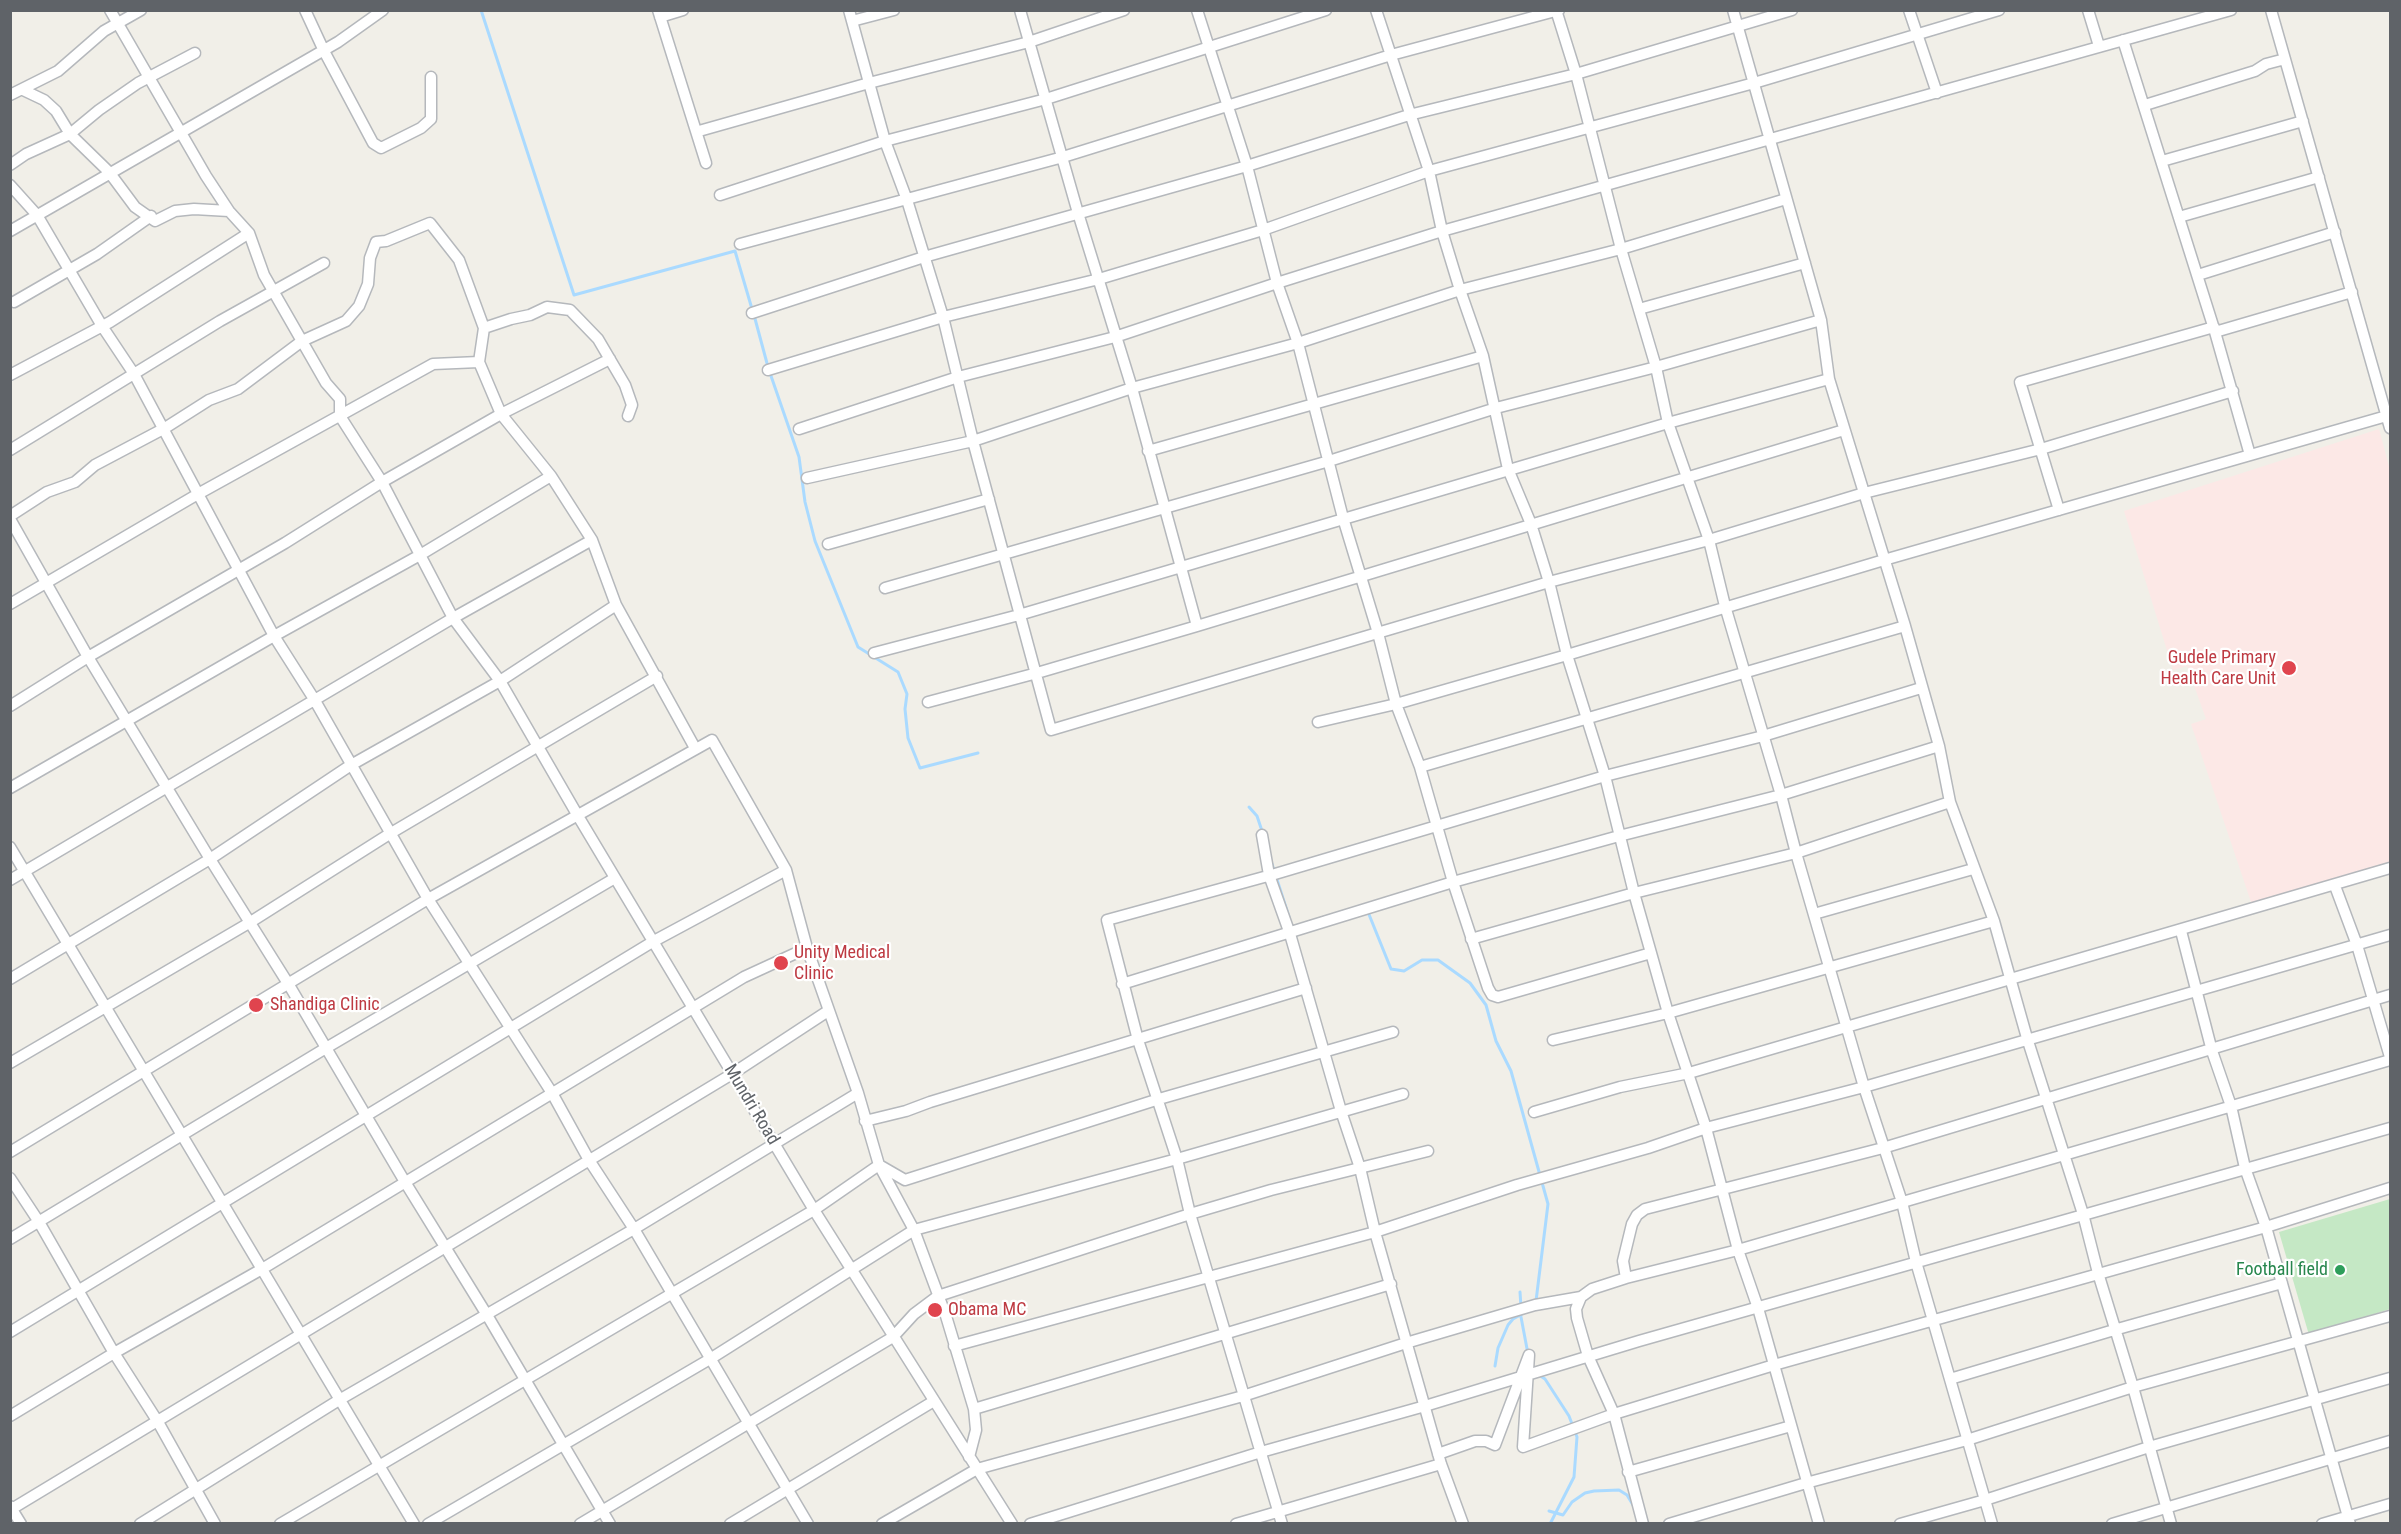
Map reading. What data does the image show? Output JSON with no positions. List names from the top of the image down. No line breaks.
{"streets":{"street":["Mundri Road"]},"places":["Gudele Primary Health Care Unit","Unity Medical Clinic","Shandiga Clinic","Football field","Obama MC"]}
